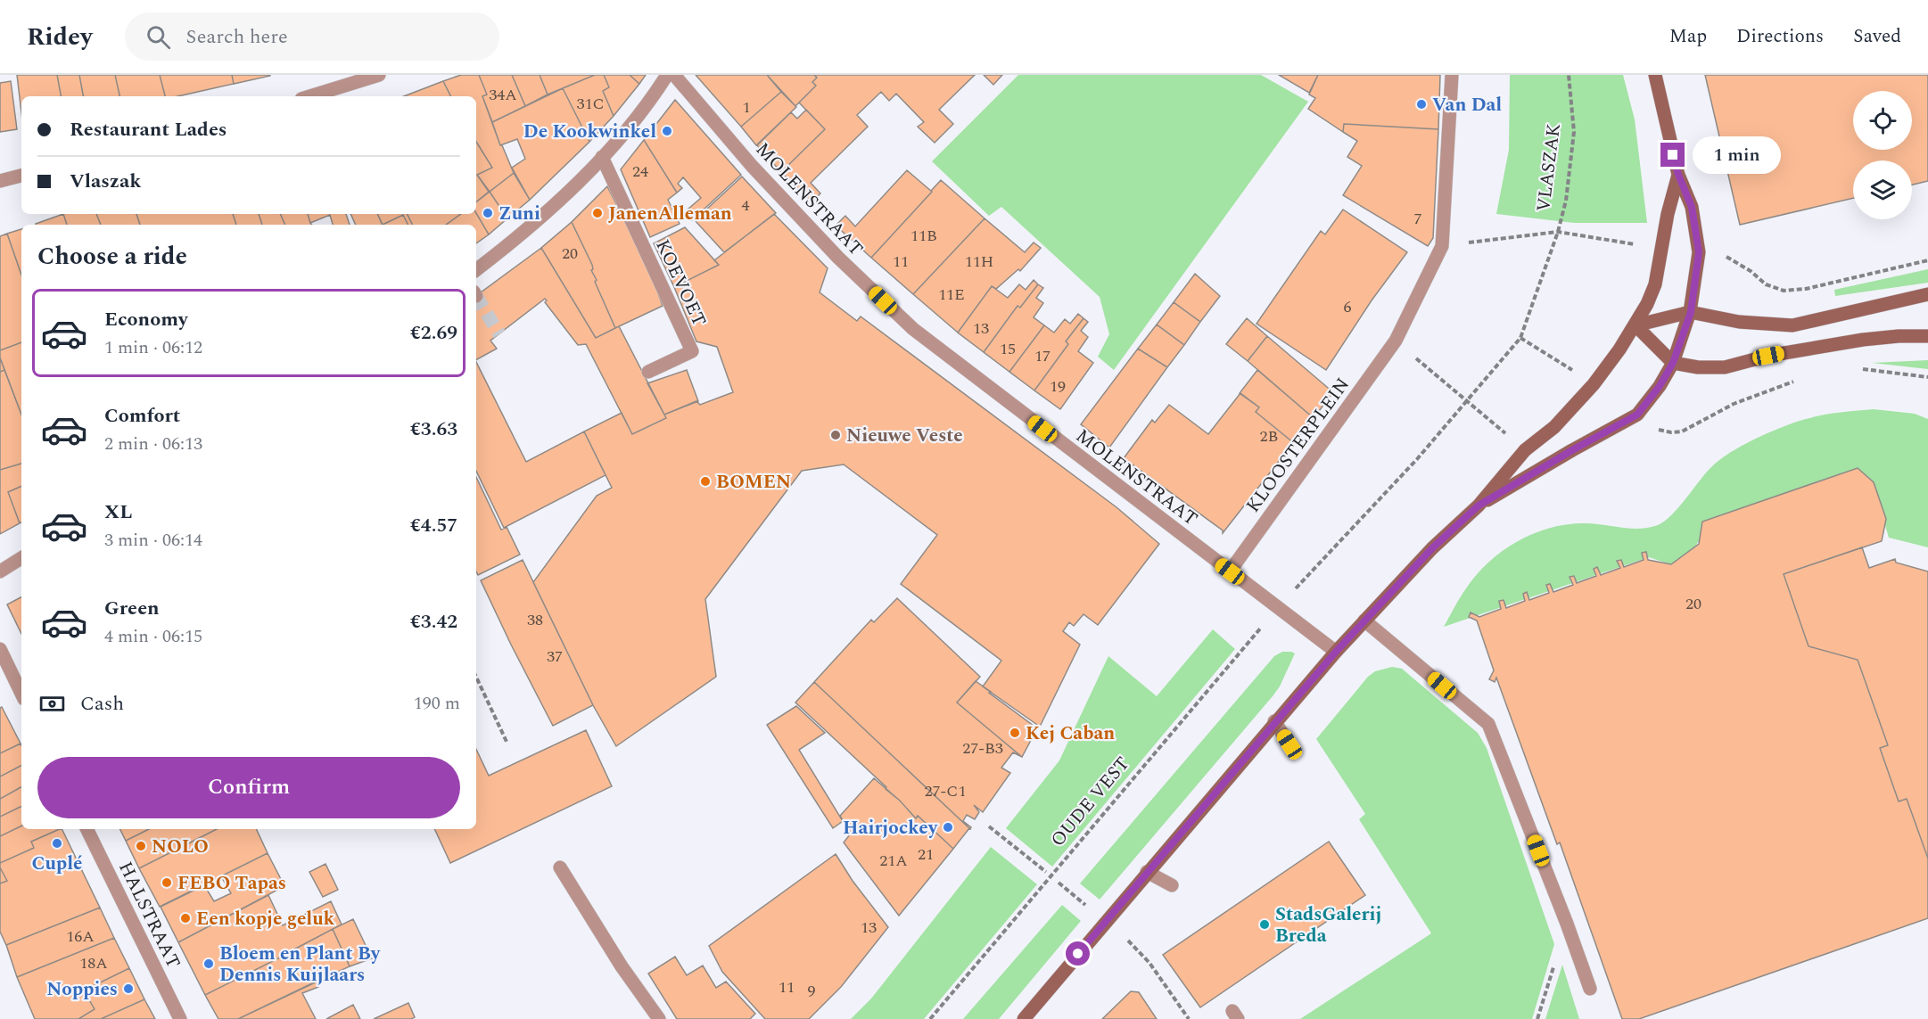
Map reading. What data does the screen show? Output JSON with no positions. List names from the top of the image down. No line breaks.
{"streets":{"street":["MOLENSTRAAT","KOEVOET","KLOOSTERPLEIN","HALSTRAAT"],"path":["VLASZAK","OUDE VEST"]},"crossings":[["MOLENSTRAAT","KLOOSTERPLEIN"],["MOLENSTRAAT","OUDE VEST"]],"places":["Van Dal","De Kookwinkel","Zuni","JanenAlleman","Nieuwe Veste","BOMEN","Kej Caban","Hairjockey","Cuplé","NOLO","FEBO Tapas","Een kopje geluk","StadsGalerij Breda","Bloem en Plant By Dennis Kuijlaars","Noppies"],"house_numbers":["34A","31C","1","24","4","7","11B","20","11","11H","11E","6","13","15","17","19","2B","20","38","37","27-B3","27-C1","21","21A","13","16A","18A","11","9"],"page":{"header":"Ridey","search":"Search here","nav":["Map","Directions","Saved"],"banner":["Restaurant Lades","Vlaszak"],"bubble":"1 min","heading":"Choose a ride","list":[{"name":"Economy","note":"1 min · 06:12","value":"€2.69"},{"name":"Comfort","note":"2 min · 06:13","value":"€3.63"},{"name":"XL","note":"3 min · 06:14","value":"€4.57"},{"name":"Green","note":"4 min · 06:15","value":"€3.42"}],"pay":["Cash","190 m"],"buttons":"Confirm"}}
